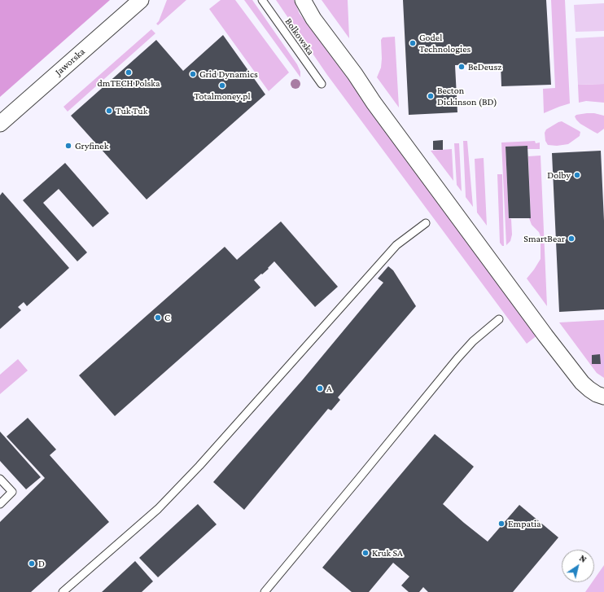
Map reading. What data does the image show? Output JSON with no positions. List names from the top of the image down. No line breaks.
{"streets":{"street":["Jaworska"],"lane":["Bolkowska"]},"places":["Godel Technologies","BeDeusz","dmTECH Polska","Grid Dynamics","Totalmoney.pl","Becton Dickinson (BD)","Tuk Tuk","Gryfinek","Dolby","SmartBear","C","A","Empatia","Kruk SA","D"],"north":"top right"}
